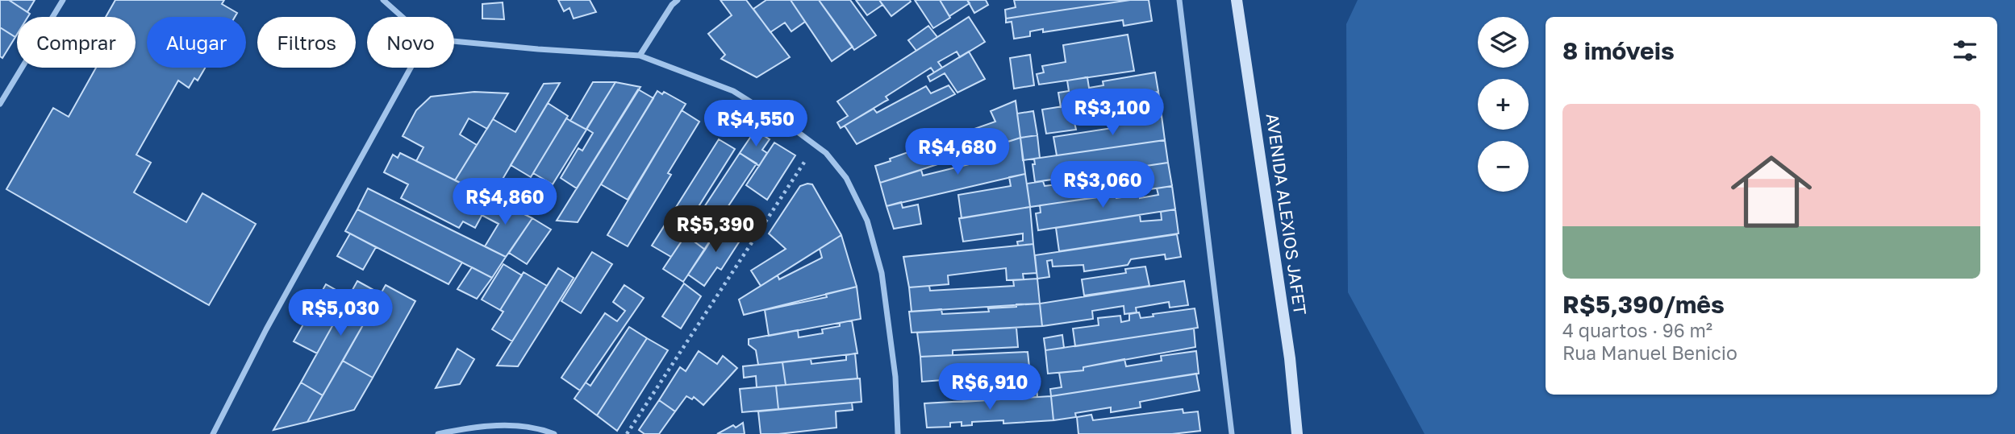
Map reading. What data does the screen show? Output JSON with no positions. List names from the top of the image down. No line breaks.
{"streets":{"main road":["AVENIDA ALEXIOS JAFET"]},"page":{"map_buttons":["+","−"],"chip":["Comprar","Alugar","Filtros","Novo"],"heading":"8 imóveis","list":[{"name":"R$5,390/mês","note":"4 quartos · 96 m² · Rua Manuel Benicio"}],"price":["R$3,100","R$4,550","R$4,680","R$3,060","R$4,860","R$5,390","R$5,030","R$6,910"]}}
